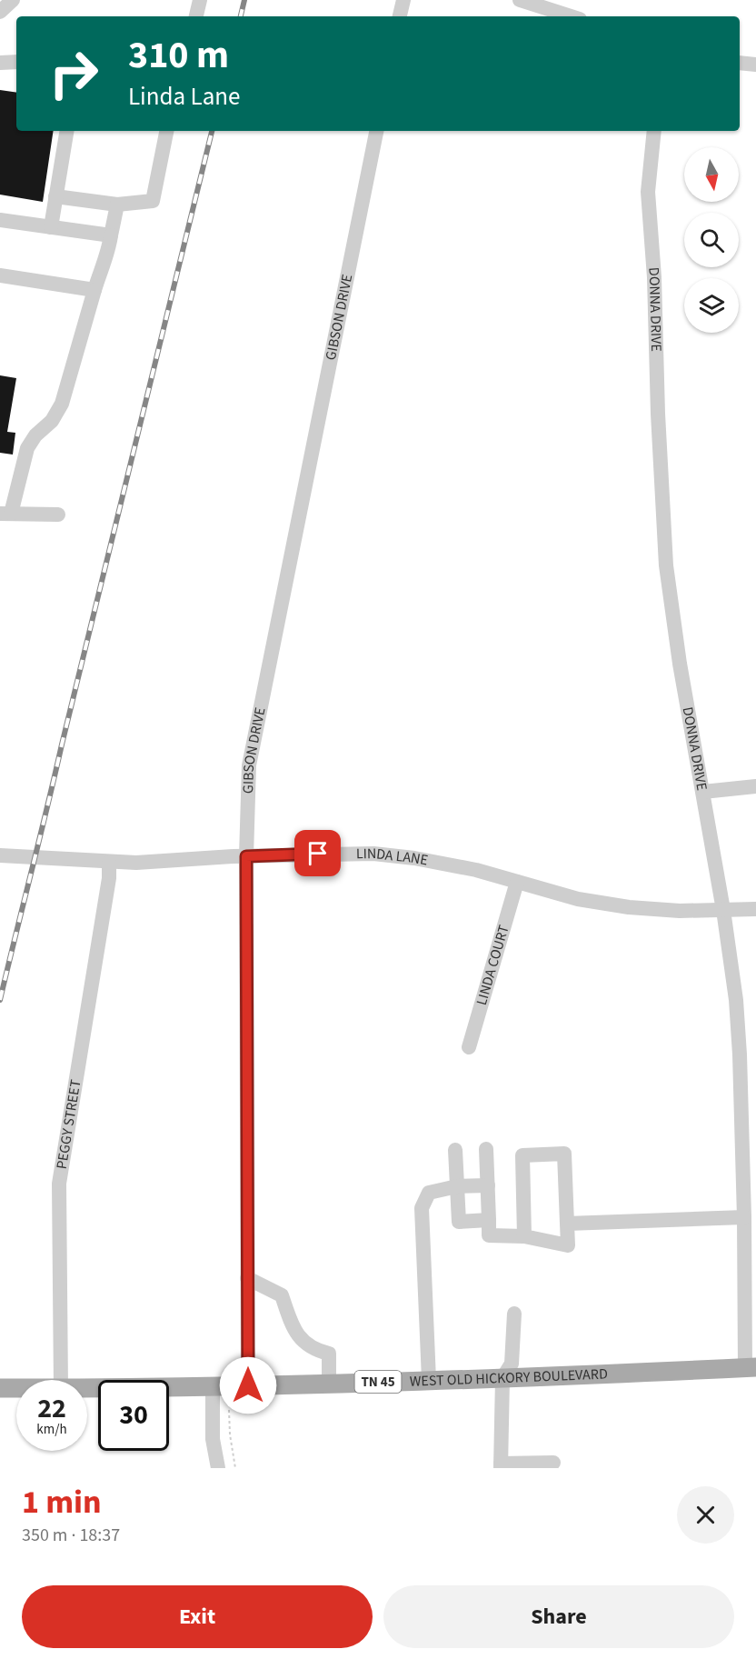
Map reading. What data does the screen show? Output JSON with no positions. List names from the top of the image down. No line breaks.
{"streets":{"main road":["WEST OLD HICKORY BOULEVARD","TN 45"],"street":["DONNA DRIVE","GIBSON DRIVE","LINDA LANE","LINDA COURT","PEGGY STREET"]},"crossings":[["DONNA DRIVE","LINDA LANE"],["DONNA DRIVE","WEST OLD HICKORY BOULEVARD"],["GIBSON DRIVE","LINDA LANE"],["GIBSON DRIVE","WEST OLD HICKORY BOULEVARD"],["LINDA LANE","LINDA COURT"],["LINDA LANE","PEGGY STREET"]],"north":"bottom","page":{"turn":["310 m","Linda Lane"],"speed":"22 km/h","limit":"30","heading":["1 min","350 m · 18:37"],"buttons":["Exit","Share"]}}
